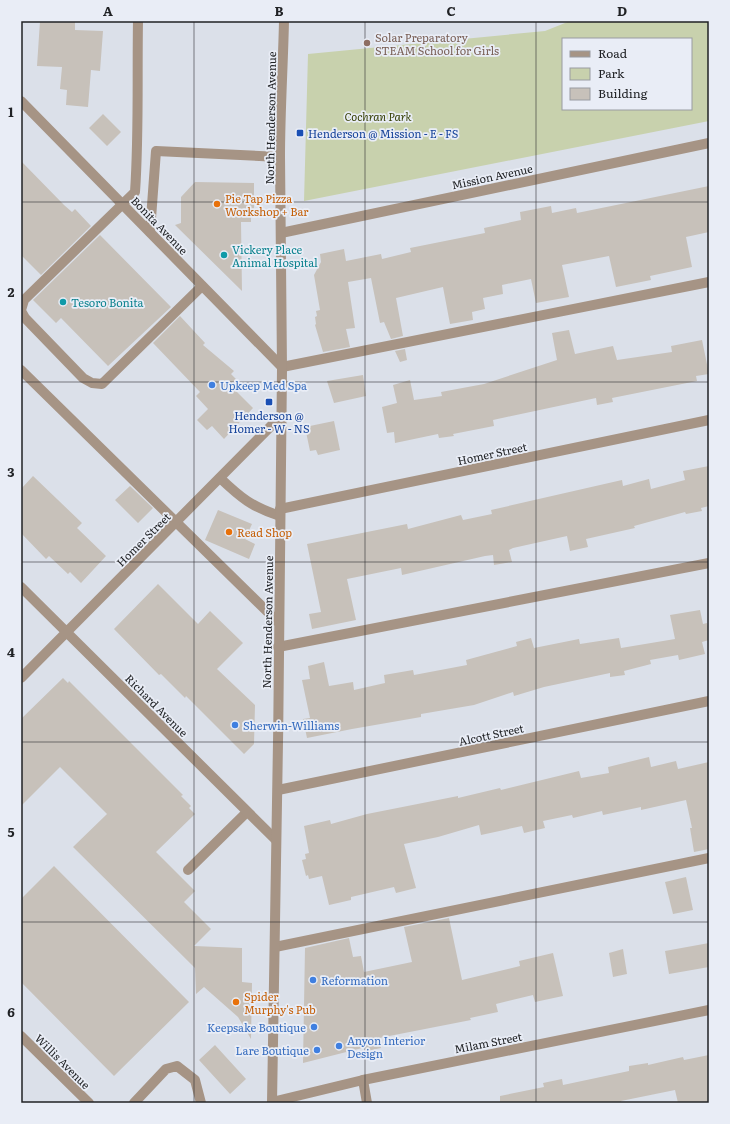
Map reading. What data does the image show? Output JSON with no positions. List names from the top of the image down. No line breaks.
{"streets":{"street":["North Henderson Avenue","Mission Avenue","Bonita Avenue","Homer Street","Richard Avenue","Alcott Street","Milam Street","Willis Avenue"]},"crossings":[["North Henderson Avenue","Mission Avenue"],["North Henderson Avenue","Bonita Avenue"],["North Henderson Avenue","Homer Street"],["North Henderson Avenue","Richard Avenue"],["North Henderson Avenue","Alcott Street"],["North Henderson Avenue","Milam Street"],["Homer Street","Richard Avenue"]],"parks":["Cochran Park"],"places":{"other":["Solar Preparatory STEAM School for Girls","Pie Tap Pizza Workshop + Bar","Vickery Place Animal Hospital","Tesoro Bonita","Upkeep Med Spa","Read Shop","Sherwin-Williams","Reformation","Spider Murphy's Pub","Keepsake Boutique","Anyon Interior Design","Lare Boutique"],"transit":["Henderson @ Mission - E - FS","Henderson @ Homer - W - NS"]},"legend":["Road","Park","Building"],"grid":{"columns":["A","B","C","D"],"rows":["1","2","3","4","5","6"]}}
